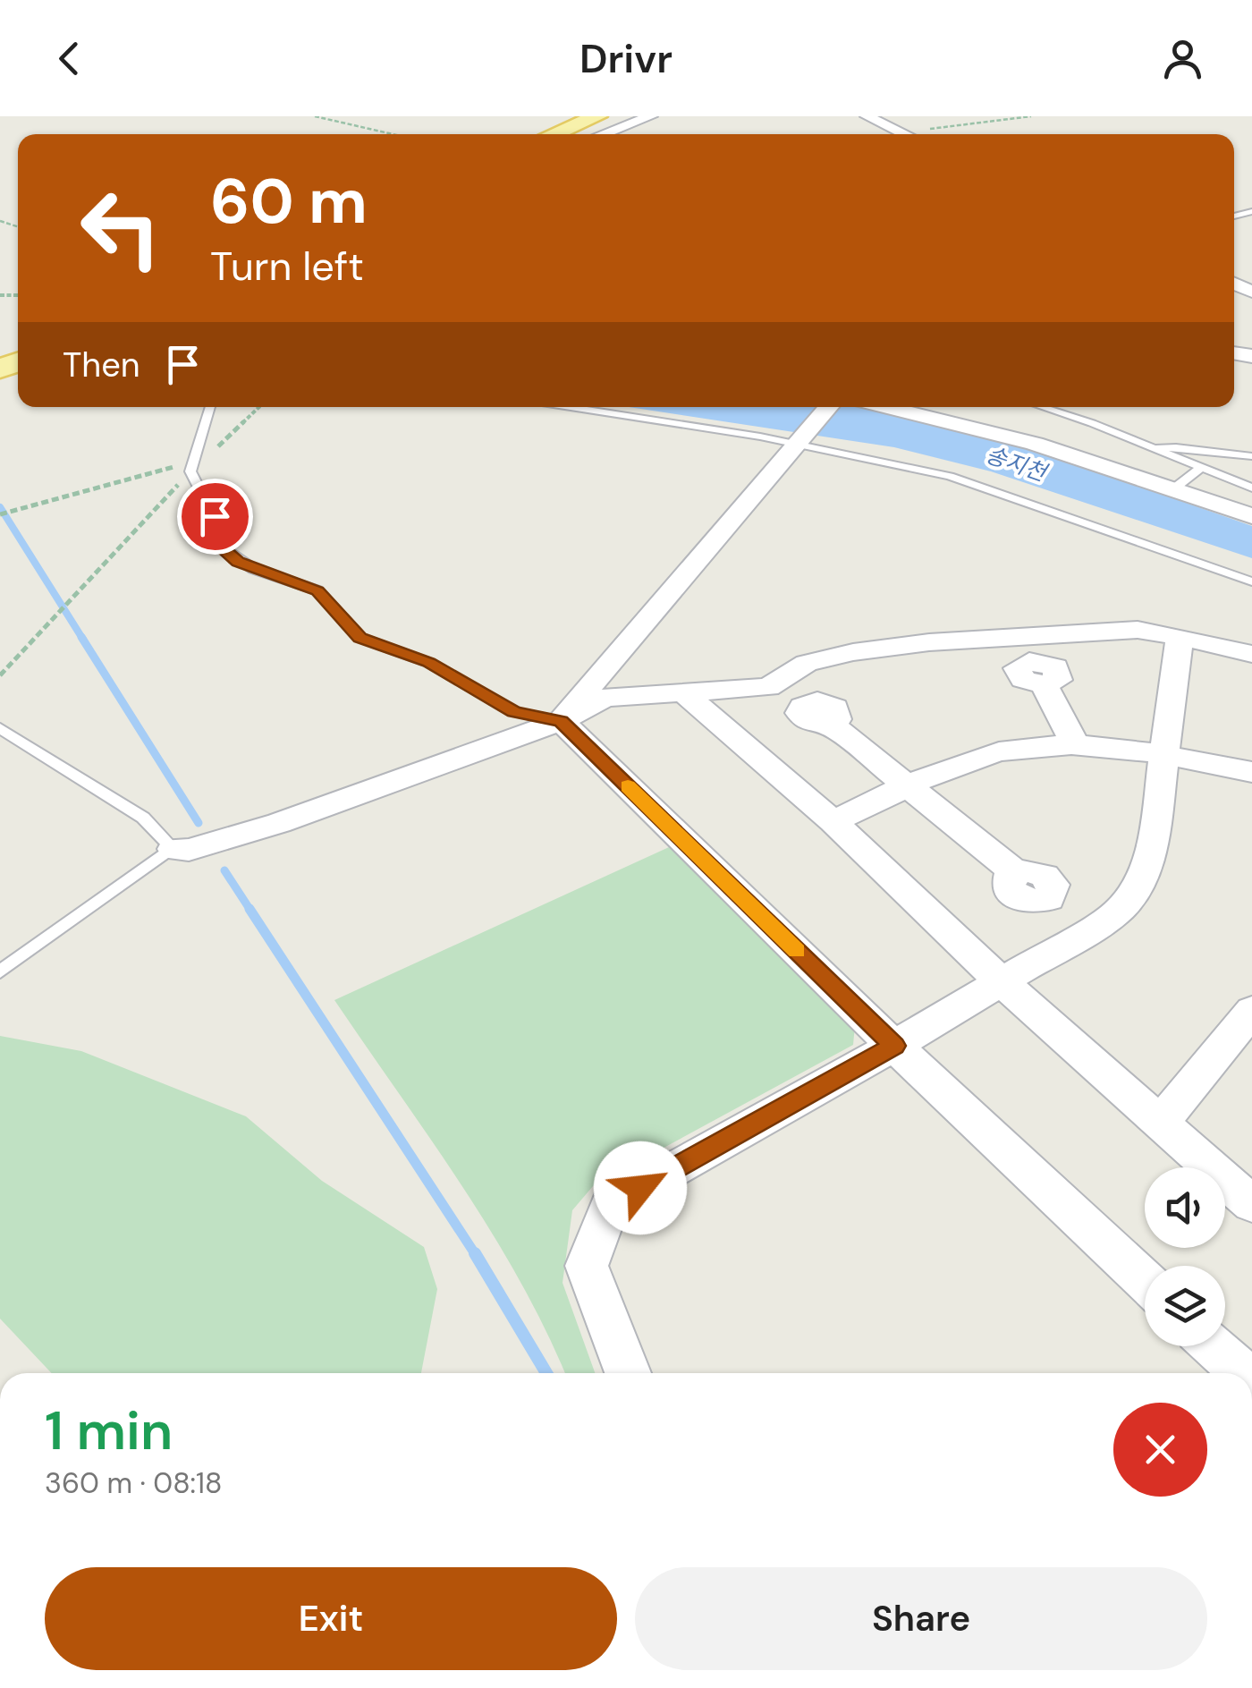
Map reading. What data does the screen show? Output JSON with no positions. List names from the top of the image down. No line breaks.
{"water":["송지천"],"page":{"header":"Drivr","turn":["60 m","Turn left"],"then":"Then","heading":["1 min","360 m · 08:18"],"buttons":["Exit","Share"]}}
